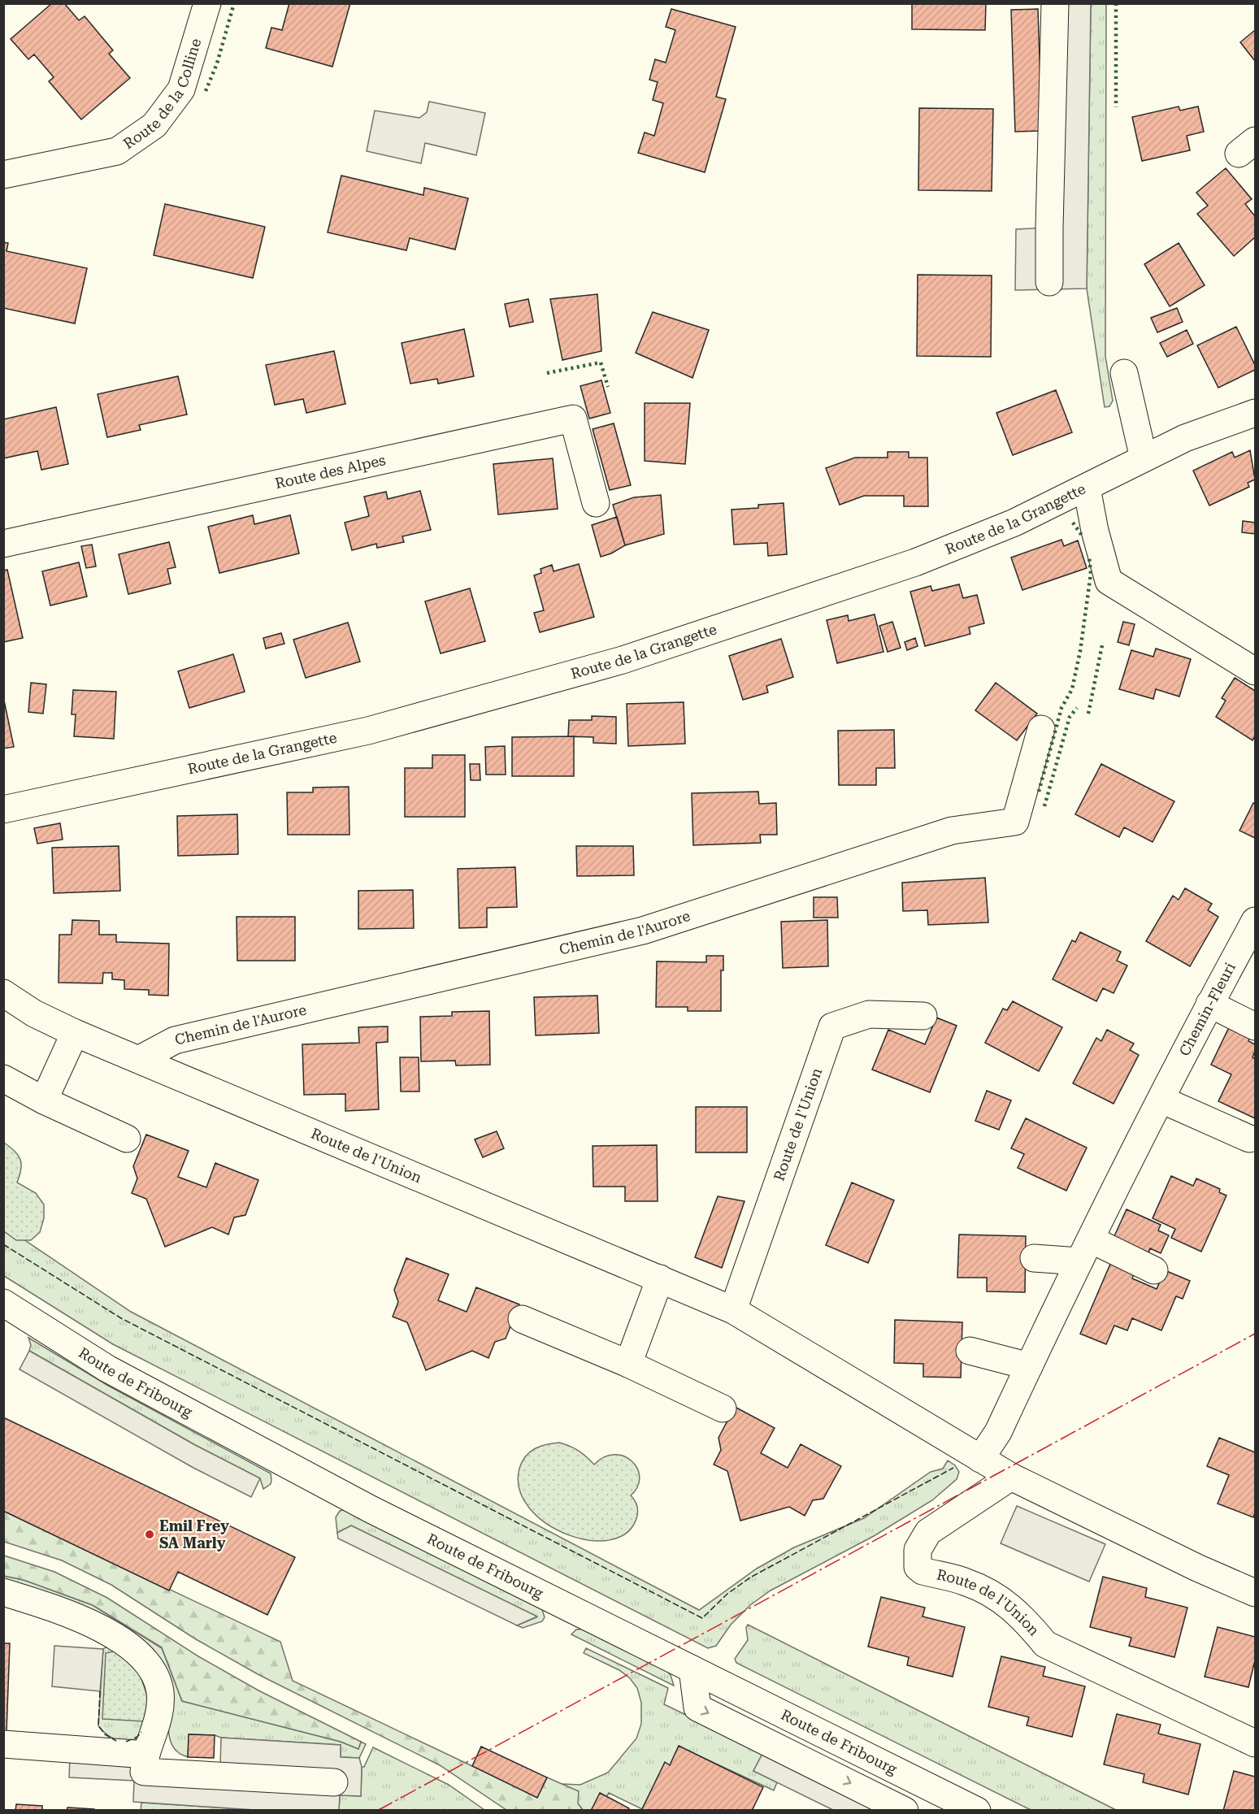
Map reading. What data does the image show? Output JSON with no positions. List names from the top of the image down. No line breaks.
{"streets":{"street":["Route de la Colline","Route des Alpes","Route de la Grangette","Chemin de l'Aurore","Chemin-Fleuri","Route de l'Union","Route de Fribourg"]},"crossings":[["Chemin de l'Aurore","Route de l'Union"],["Chemin-Fleuri","Route de l'Union"]],"places":["Emil Frey SA Marly"]}
